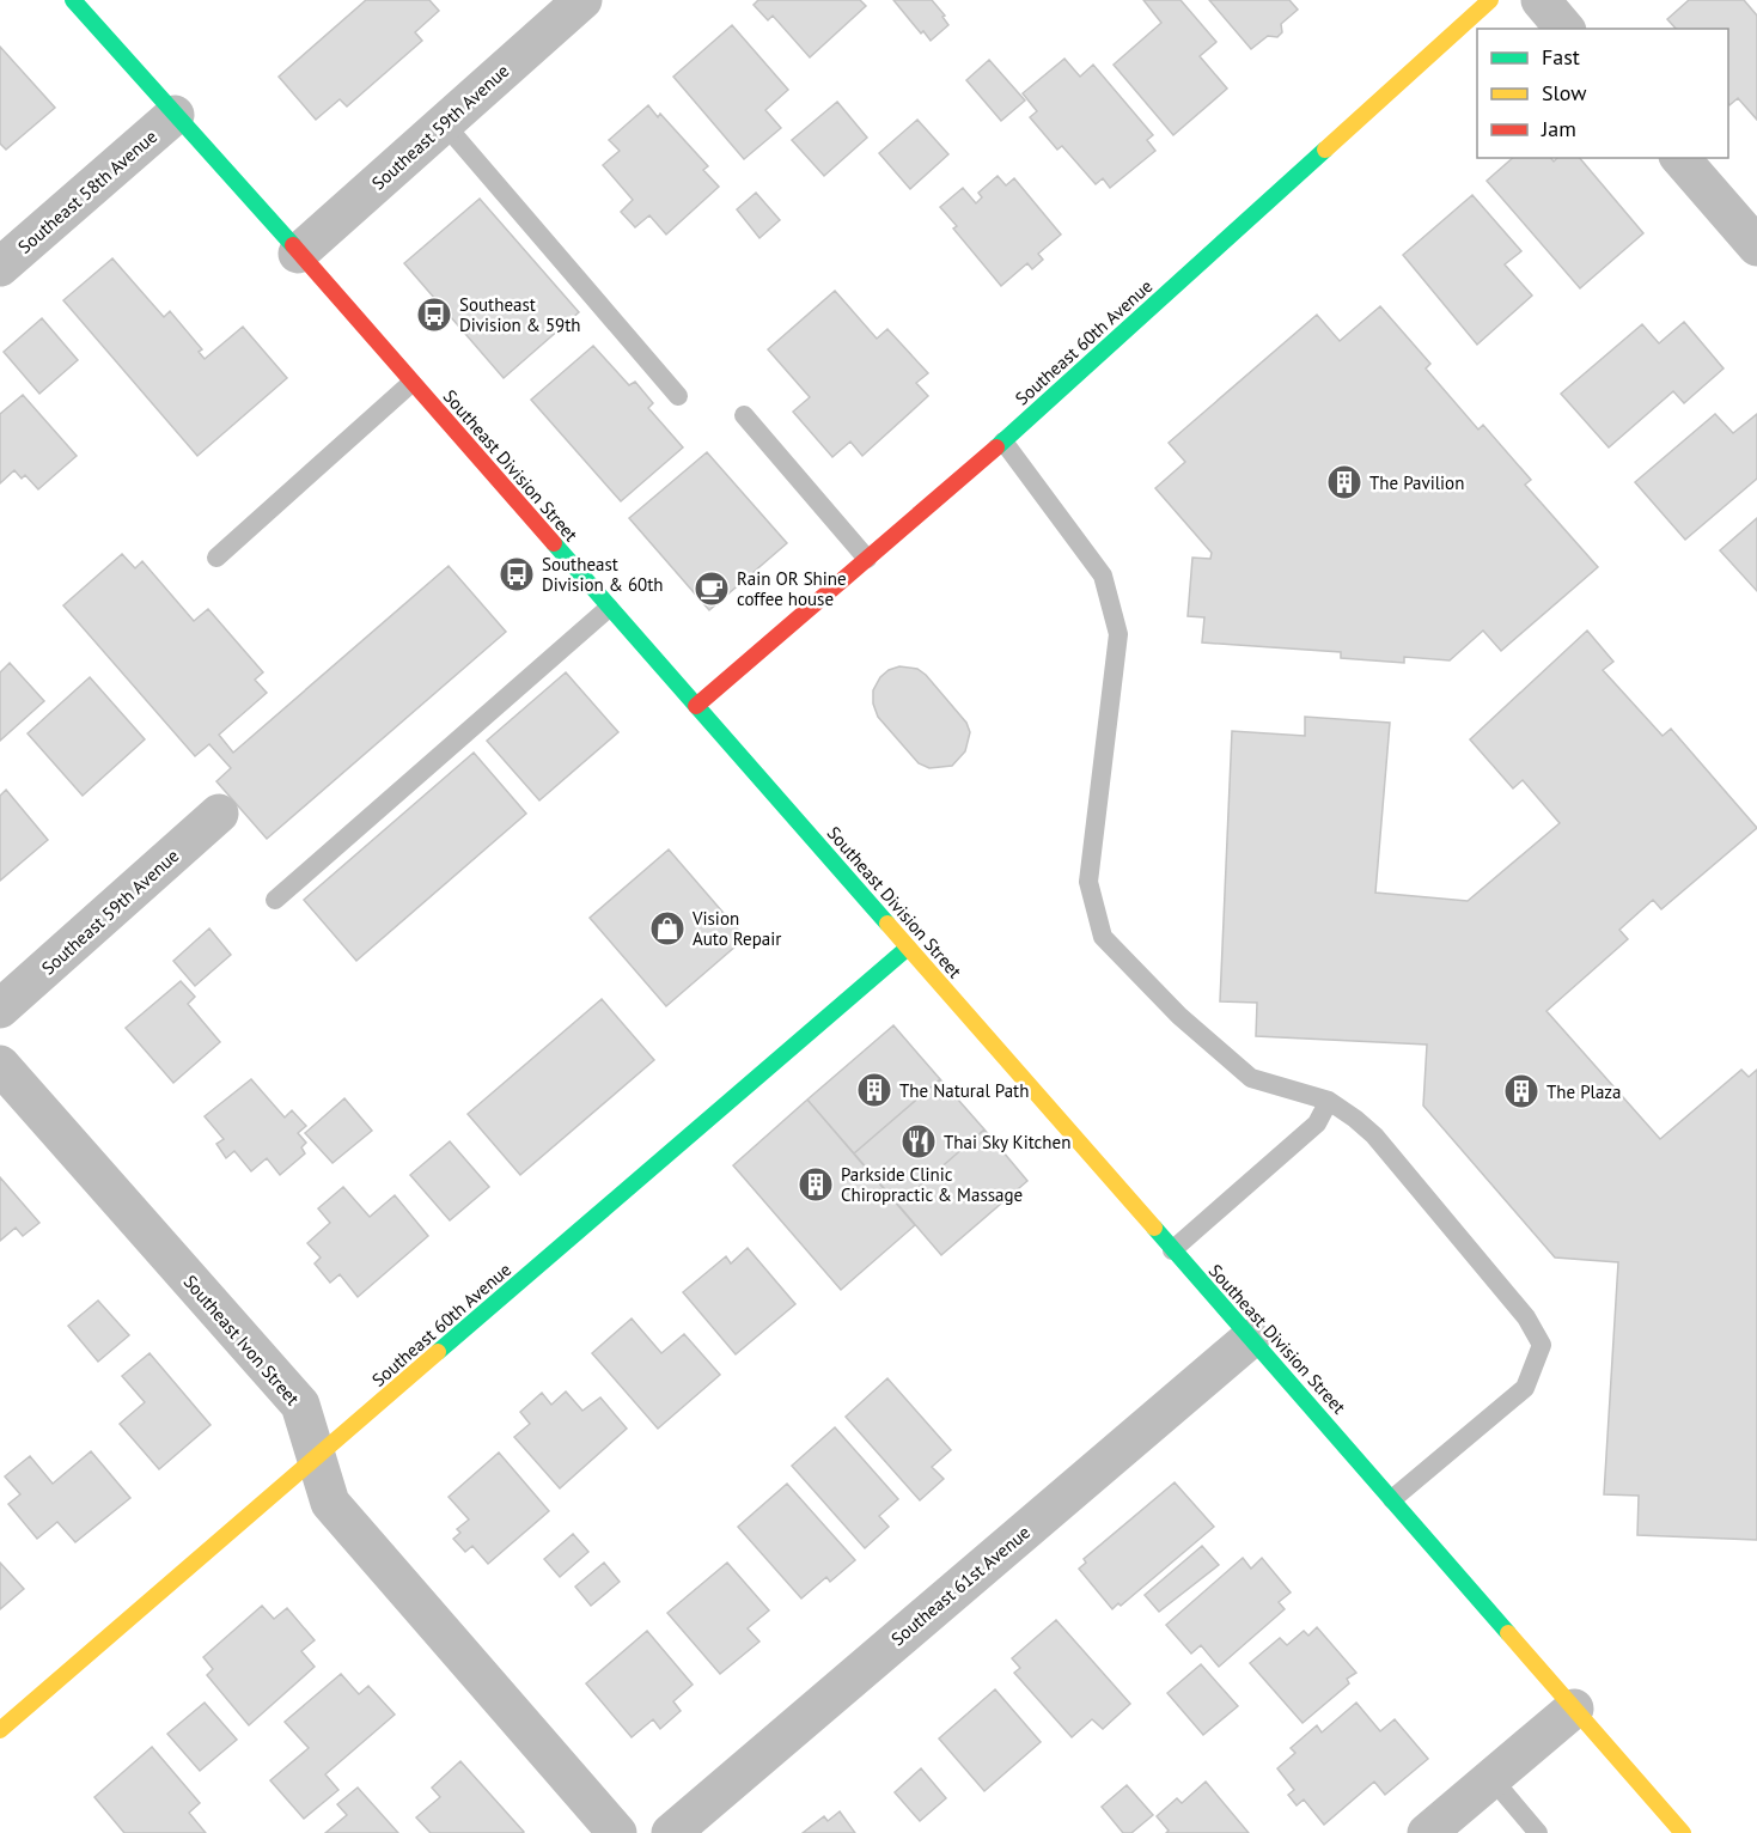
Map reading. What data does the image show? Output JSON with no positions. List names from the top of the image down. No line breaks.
{"streets":{"main road":["Southeast 60th Avenue","Southeast Division Street"],"street":["Southeast 59th Avenue","Southeast 58th Avenue","Southeast Ivon Street","Southeast 61st Avenue"]},"crossings":[["Southeast 59th Avenue","Southeast Division Street"],["Southeast 58th Avenue","Southeast Division Street"],["Southeast 60th Avenue","Southeast Division Street"],["Southeast 60th Avenue","Southeast Ivon Street"],["Southeast Division Street","Southeast 61st Avenue"]],"places":{"bus stop":["Southeast Division & 59th","Southeast Division & 60th"],"building":["The Pavilion","The Natural Path","The Plaza","Parkside Clinic Chiropractic & Massage"],"cafe":["Rain OR Shine coffee house"],"shop":["Vision Auto Repair"],"restaurant":["Thai Sky Kitchen"]},"legend":["Fast","Slow","Jam"]}
